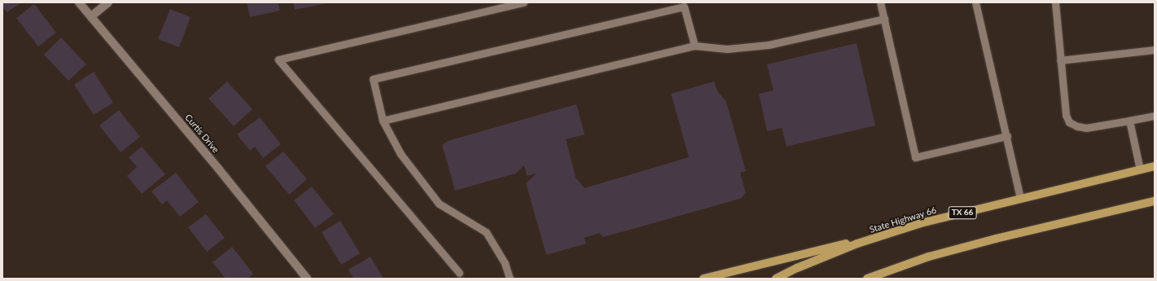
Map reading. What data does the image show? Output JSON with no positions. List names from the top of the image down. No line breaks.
{"streets":{"main road":["TX 66","State Highway 66"],"street":["Curtis Drive"]}}
